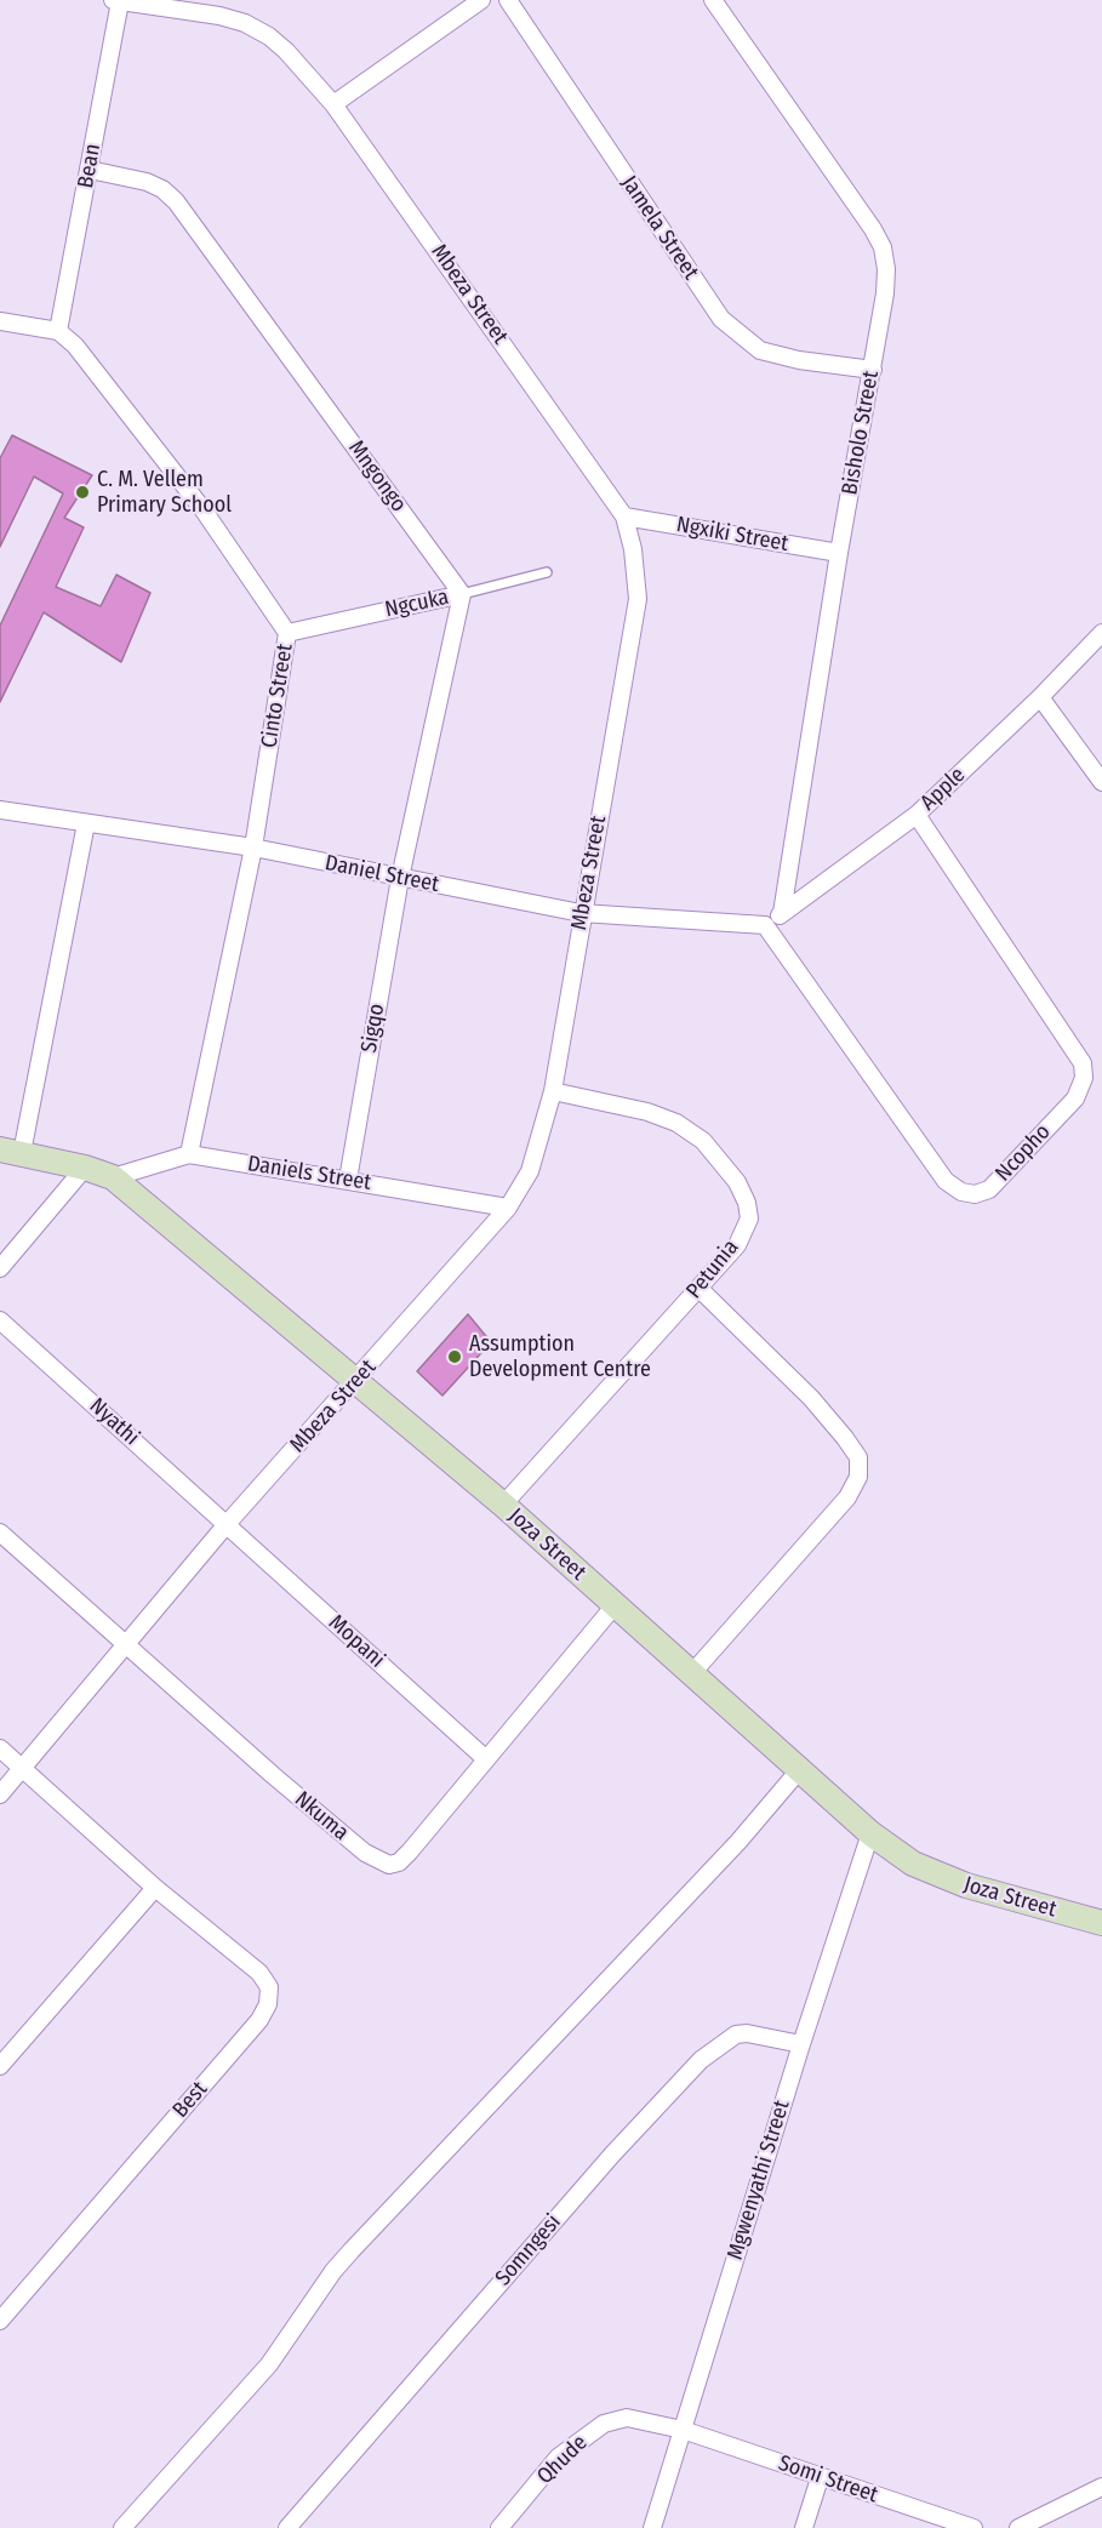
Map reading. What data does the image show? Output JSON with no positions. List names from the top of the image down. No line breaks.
{"streets":{"street":["Bean","Jamela Street","Mbeza Street","Bisholo Street","Mngongo","Ngxiki Street","Ngcuka","Cinto Street","Apple","Daniel Street","Sigqo","Ncopho","Daniels Street","Petunia","Nyathi","Joza Street","Mopani","Nkuma","Best","Mgwenyathi Street","Somngesi","Qhude","Somi Street"]},"crossings":[["Bean","Mbeza Street"],["Bean","Mngongo"],["Bean","Cinto Street"],["Jamela Street","Bisholo Street"],["Mbeza Street","Ngxiki Street"],["Mbeza Street","Daniel Street"],["Mbeza Street","Daniels Street"],["Mbeza Street","Petunia"],["Mbeza Street","Nyathi"],["Mbeza Street","Joza Street"],["Mbeza Street","Mopani"],["Mbeza Street","Nkuma"],["Mbeza Street","Best"],["Bisholo Street","Ngxiki Street"],["Bisholo Street","Apple"],["Mngongo","Ngcuka"],["Ngcuka","Cinto Street"],["Cinto Street","Daniel Street"],["Cinto Street","Daniels Street"],["Apple","Daniel Street"],["Apple","Ncopho"],["Daniel Street","Sigqo"],["Daniel Street","Ncopho"],["Sigqo","Daniels Street"],["Daniels Street","Joza Street"],["Petunia","Joza Street"],["Nyathi","Mopani"],["Joza Street","Nkuma"],["Joza Street","Mgwenyathi Street"],["Mopani","Nkuma"],["Mgwenyathi Street","Somngesi"],["Mgwenyathi Street","Qhude"],["Mgwenyathi Street","Somi Street"],["Qhude","Somi Street"]],"places":["C. M. Vellem Primary School","Assumption Development Centre"]}
